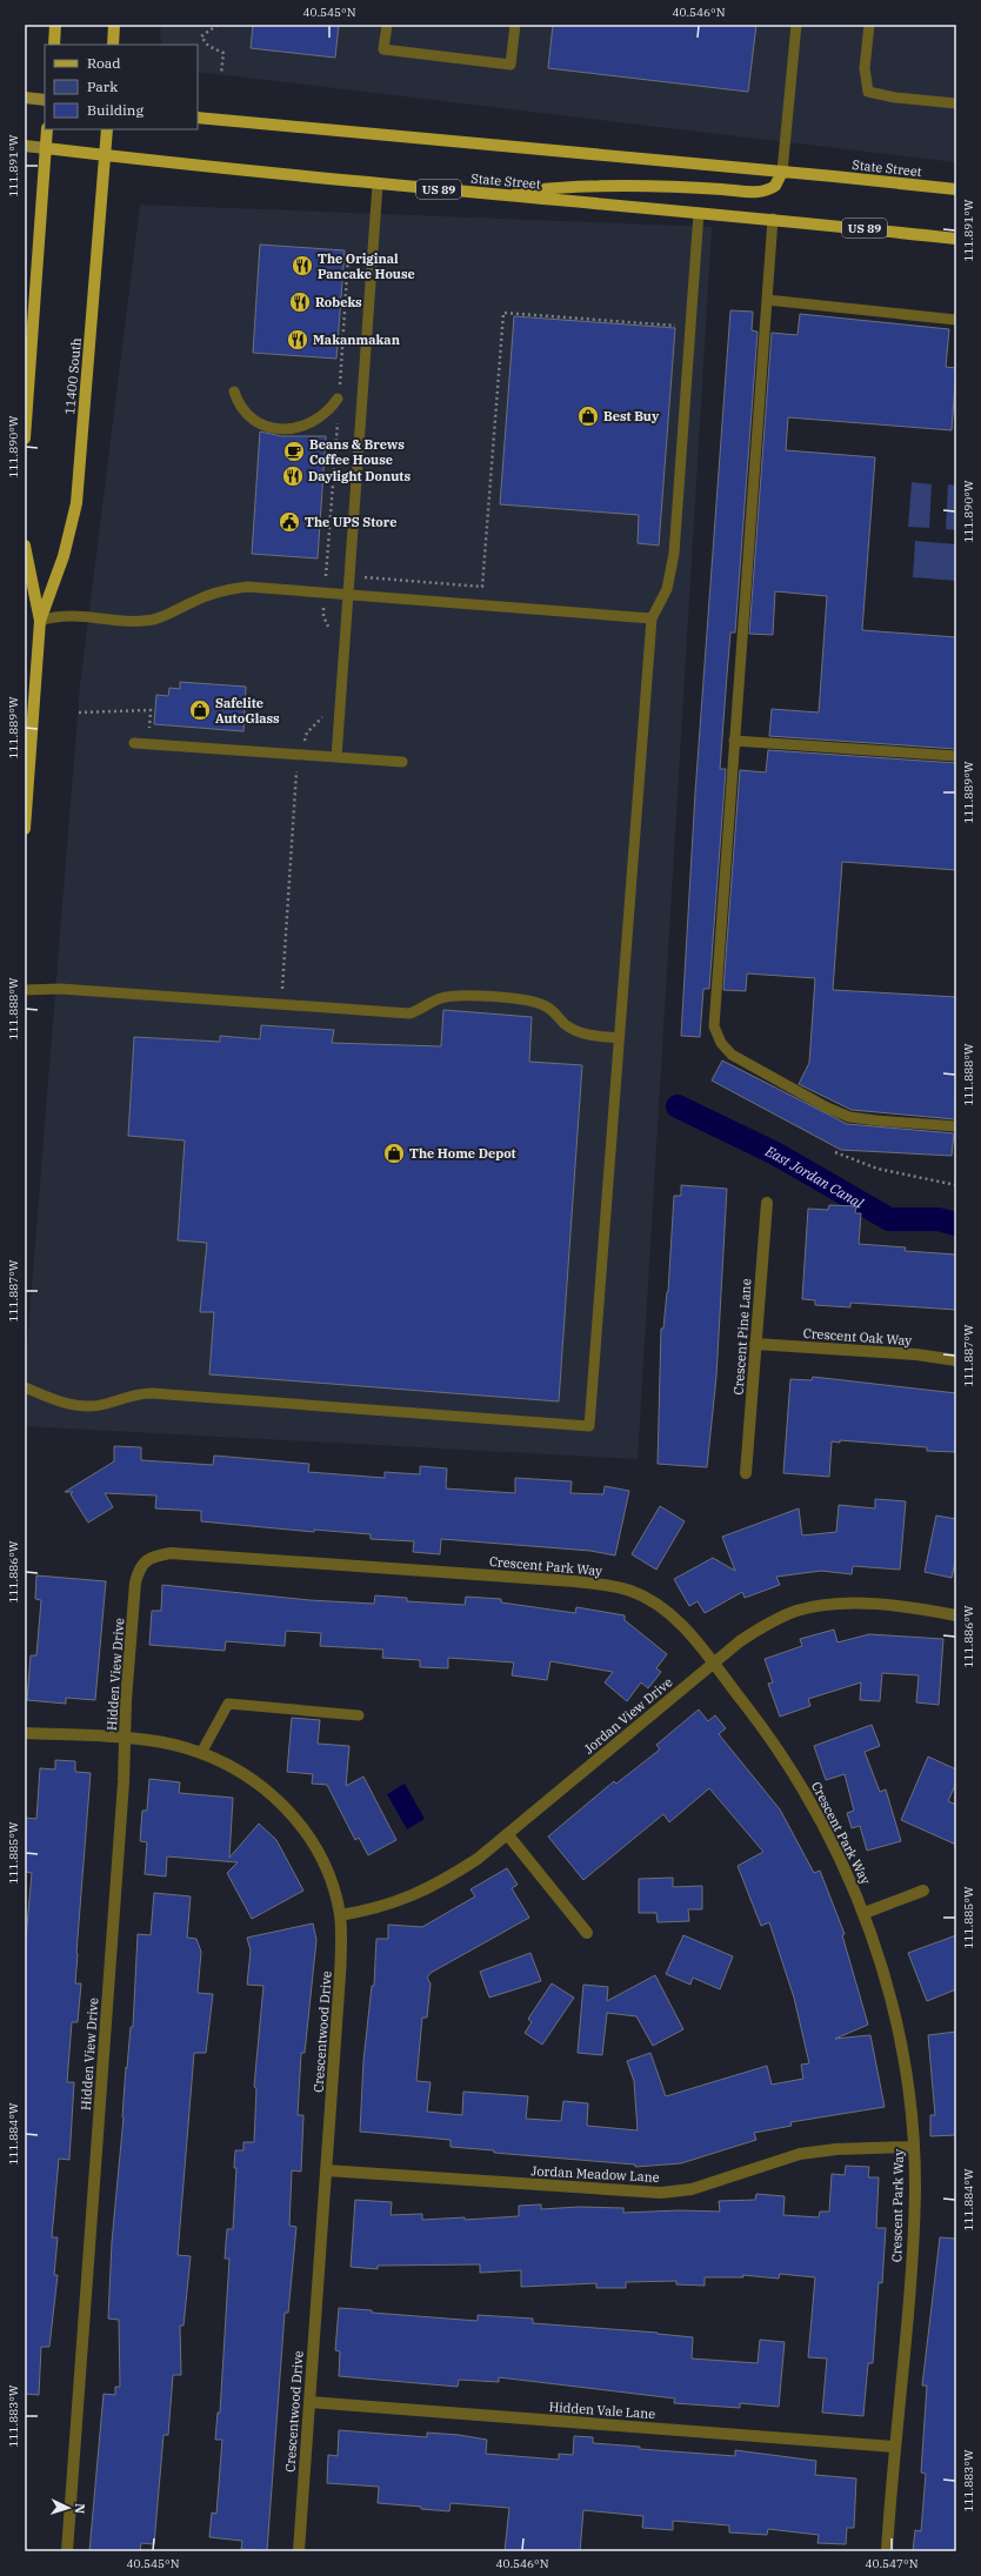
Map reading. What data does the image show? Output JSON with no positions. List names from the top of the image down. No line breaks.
{"streets":{"main road":["State Street","US 89","11400 South"],"street":["Crescent Pine Lane","Crescent Oak Way","Crescent Park Way","Hidden View Drive","Jordan View Drive","Crescentwood Drive","Jordan Meadow Lane","Hidden Vale Lane"]},"crossings":[["State Street","11400 South"],["Crescent Pine Lane","Crescent Oak Way"],["Crescent Park Way","Hidden View Drive"],["Crescent Park Way","Jordan View Drive"],["Crescent Park Way","Jordan Meadow Lane"],["Crescent Park Way","Hidden Vale Lane"],["Hidden View Drive","Crescentwood Drive"],["Jordan View Drive","Crescentwood Drive"],["Crescentwood Drive","Jordan Meadow Lane"],["Crescentwood Drive","Hidden Vale Lane"]],"water":["East Jordan Canal"],"places":{"restaurant":["The Original Pancake House","Robeks","Makanmakan","Daylight Donuts"],"shop":["Best Buy","Safelite AutoGlass","The Home Depot"],"cafe":["Beans & Brews Coffee House"],"public building":["The UPS Store"]},"legend":["Road","Park","Building"],"north":"right","coordinates":["40.545°N","40.546°N","111.891°W","111.890°W","111.889°W","111.888°W","111.887°W","111.886°W","111.885°W","111.884°W","111.883°W","40.547°N"]}
